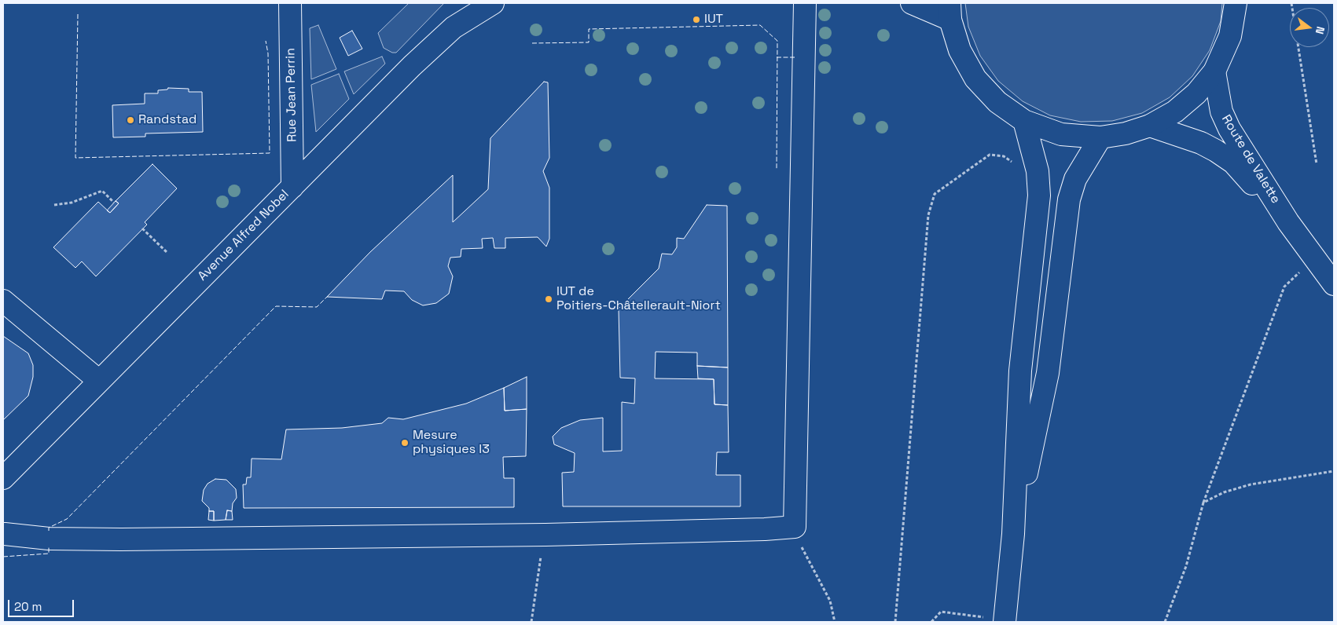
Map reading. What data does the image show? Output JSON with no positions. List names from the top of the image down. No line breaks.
{"streets":{"street":["Rue Jean Perrin","Route de Valette","Avenue Alfred Nobel"]},"crossings":[["Rue Jean Perrin","Avenue Alfred Nobel"]],"places":["IUT","Randstad","IUT de Poitiers-Châtellerault-Niort","Mesure physiques I3"],"scale_bar":"20 m","north":"right"}
